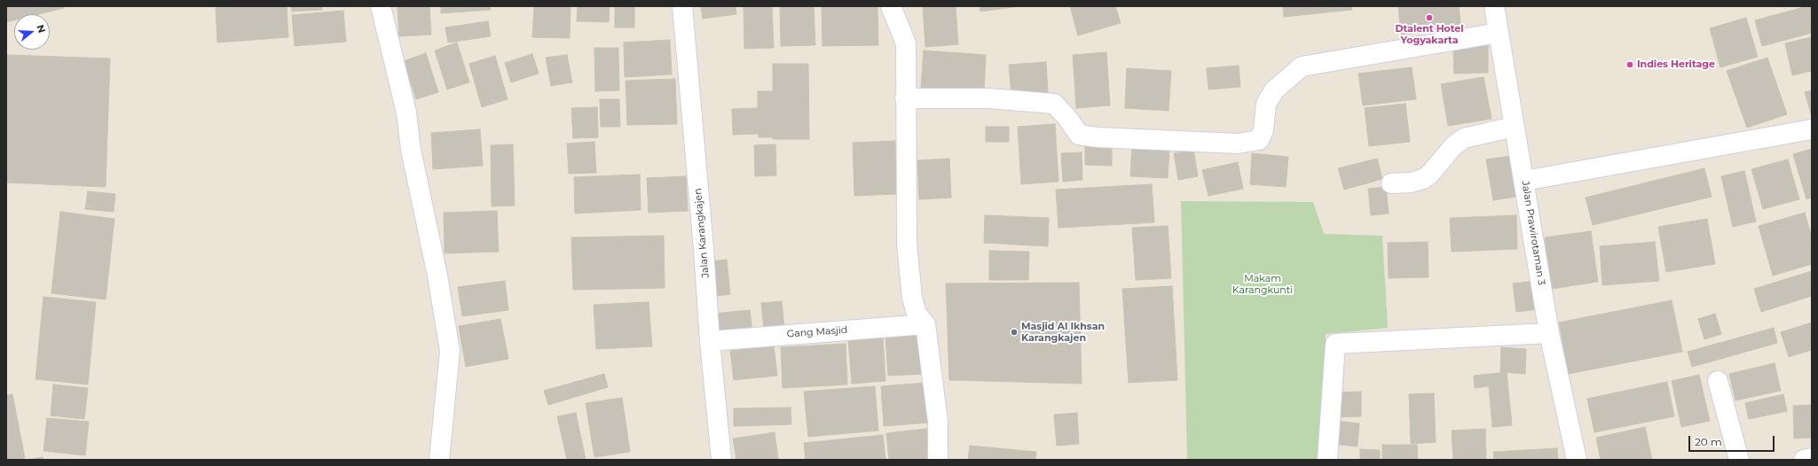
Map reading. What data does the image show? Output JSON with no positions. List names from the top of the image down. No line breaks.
{"streets":{"street":["Jalan Karangkajen","Jalan Prawirotaman 3","Gang Masjid"]},"crossings":[["Jalan Karangkajen","Gang Masjid"]],"parks":["Makam Karangkunti"],"places":["Dtalent Hotel Yogyakarta","Indies Heritage","Masjid Al Ikhsan Karangkajen"],"scale_bar":"20 m","north":"right"}
